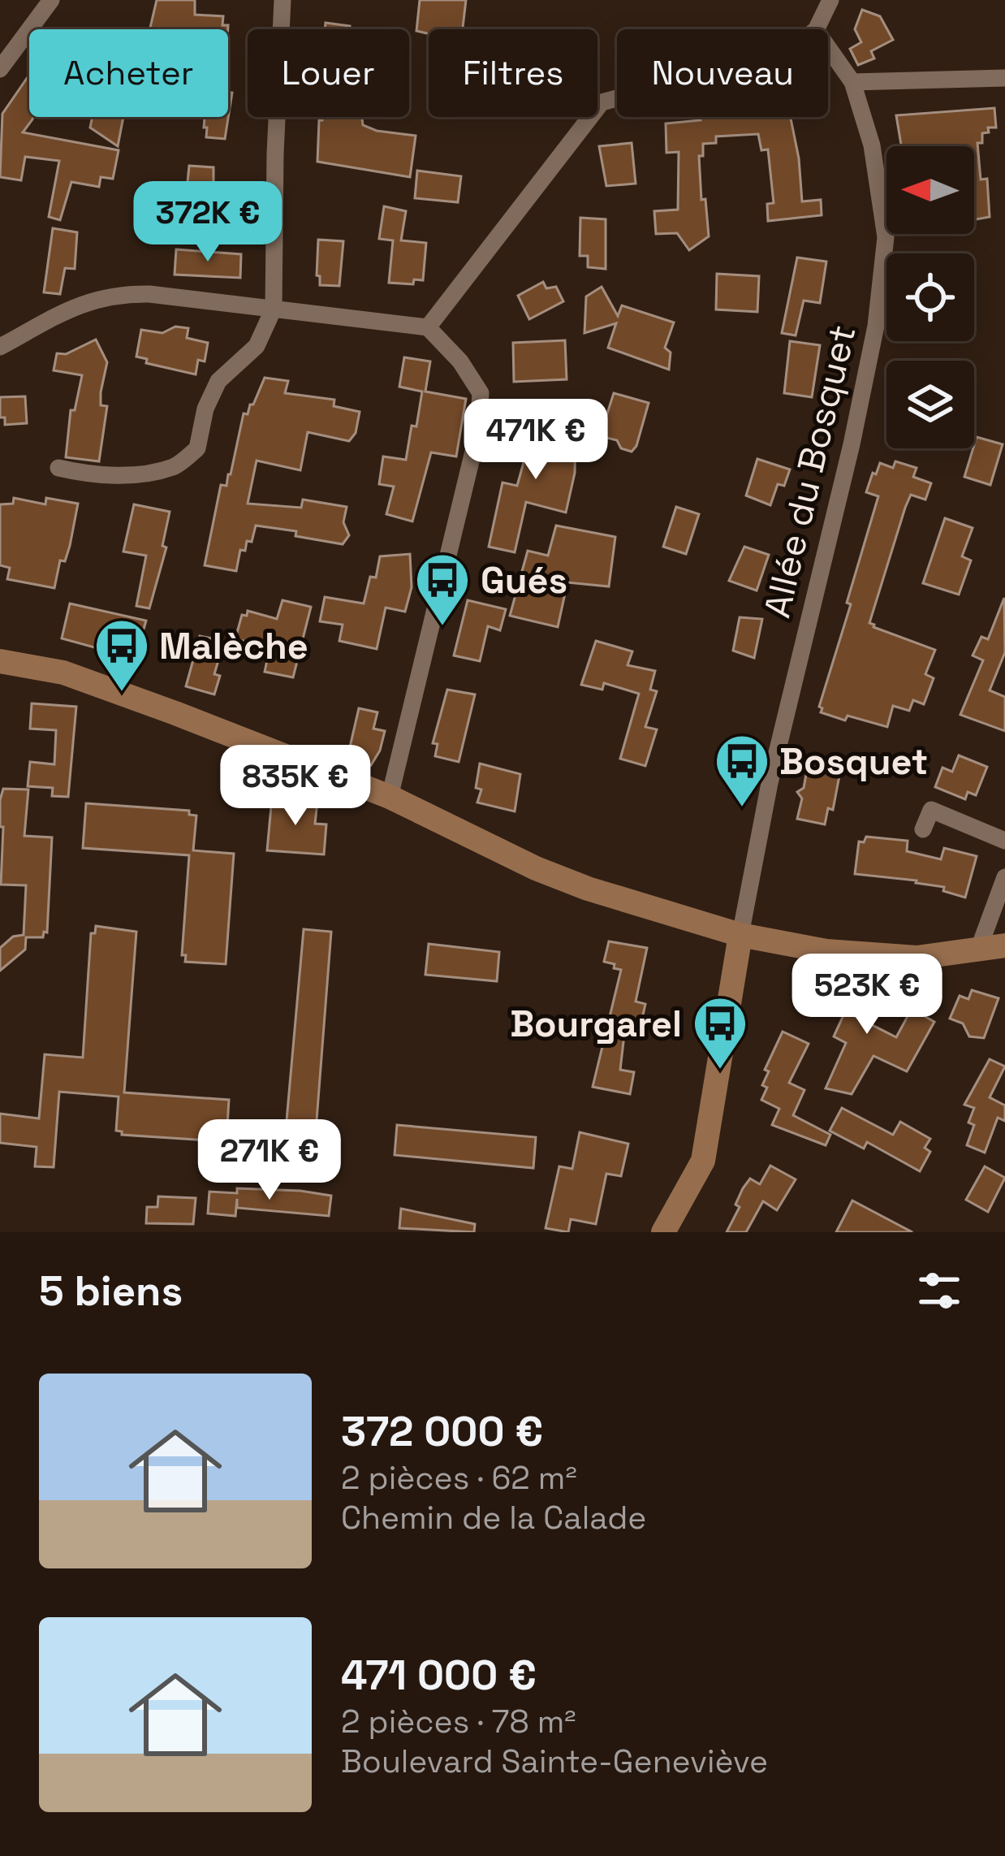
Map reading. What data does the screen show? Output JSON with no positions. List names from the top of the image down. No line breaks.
{"streets":{"street":["Allée du Bosquet"]},"places":{"bus stop":["Gués","Malèche","Bosquet","Bourgarel"]},"north":"left","page":{"chip":["Acheter","Louer","Filtres","Nouveau"],"price":["372K €","471K €","835K €","523K €","271K €"],"heading":"5 biens","list":[{"name":"372 000 €","note":"2 pièces · 62 m² · Chemin de la Calade"},{"name":"471 000 €","note":"2 pièces · 78 m² · Boulevard Sainte-Geneviève"}]}}
